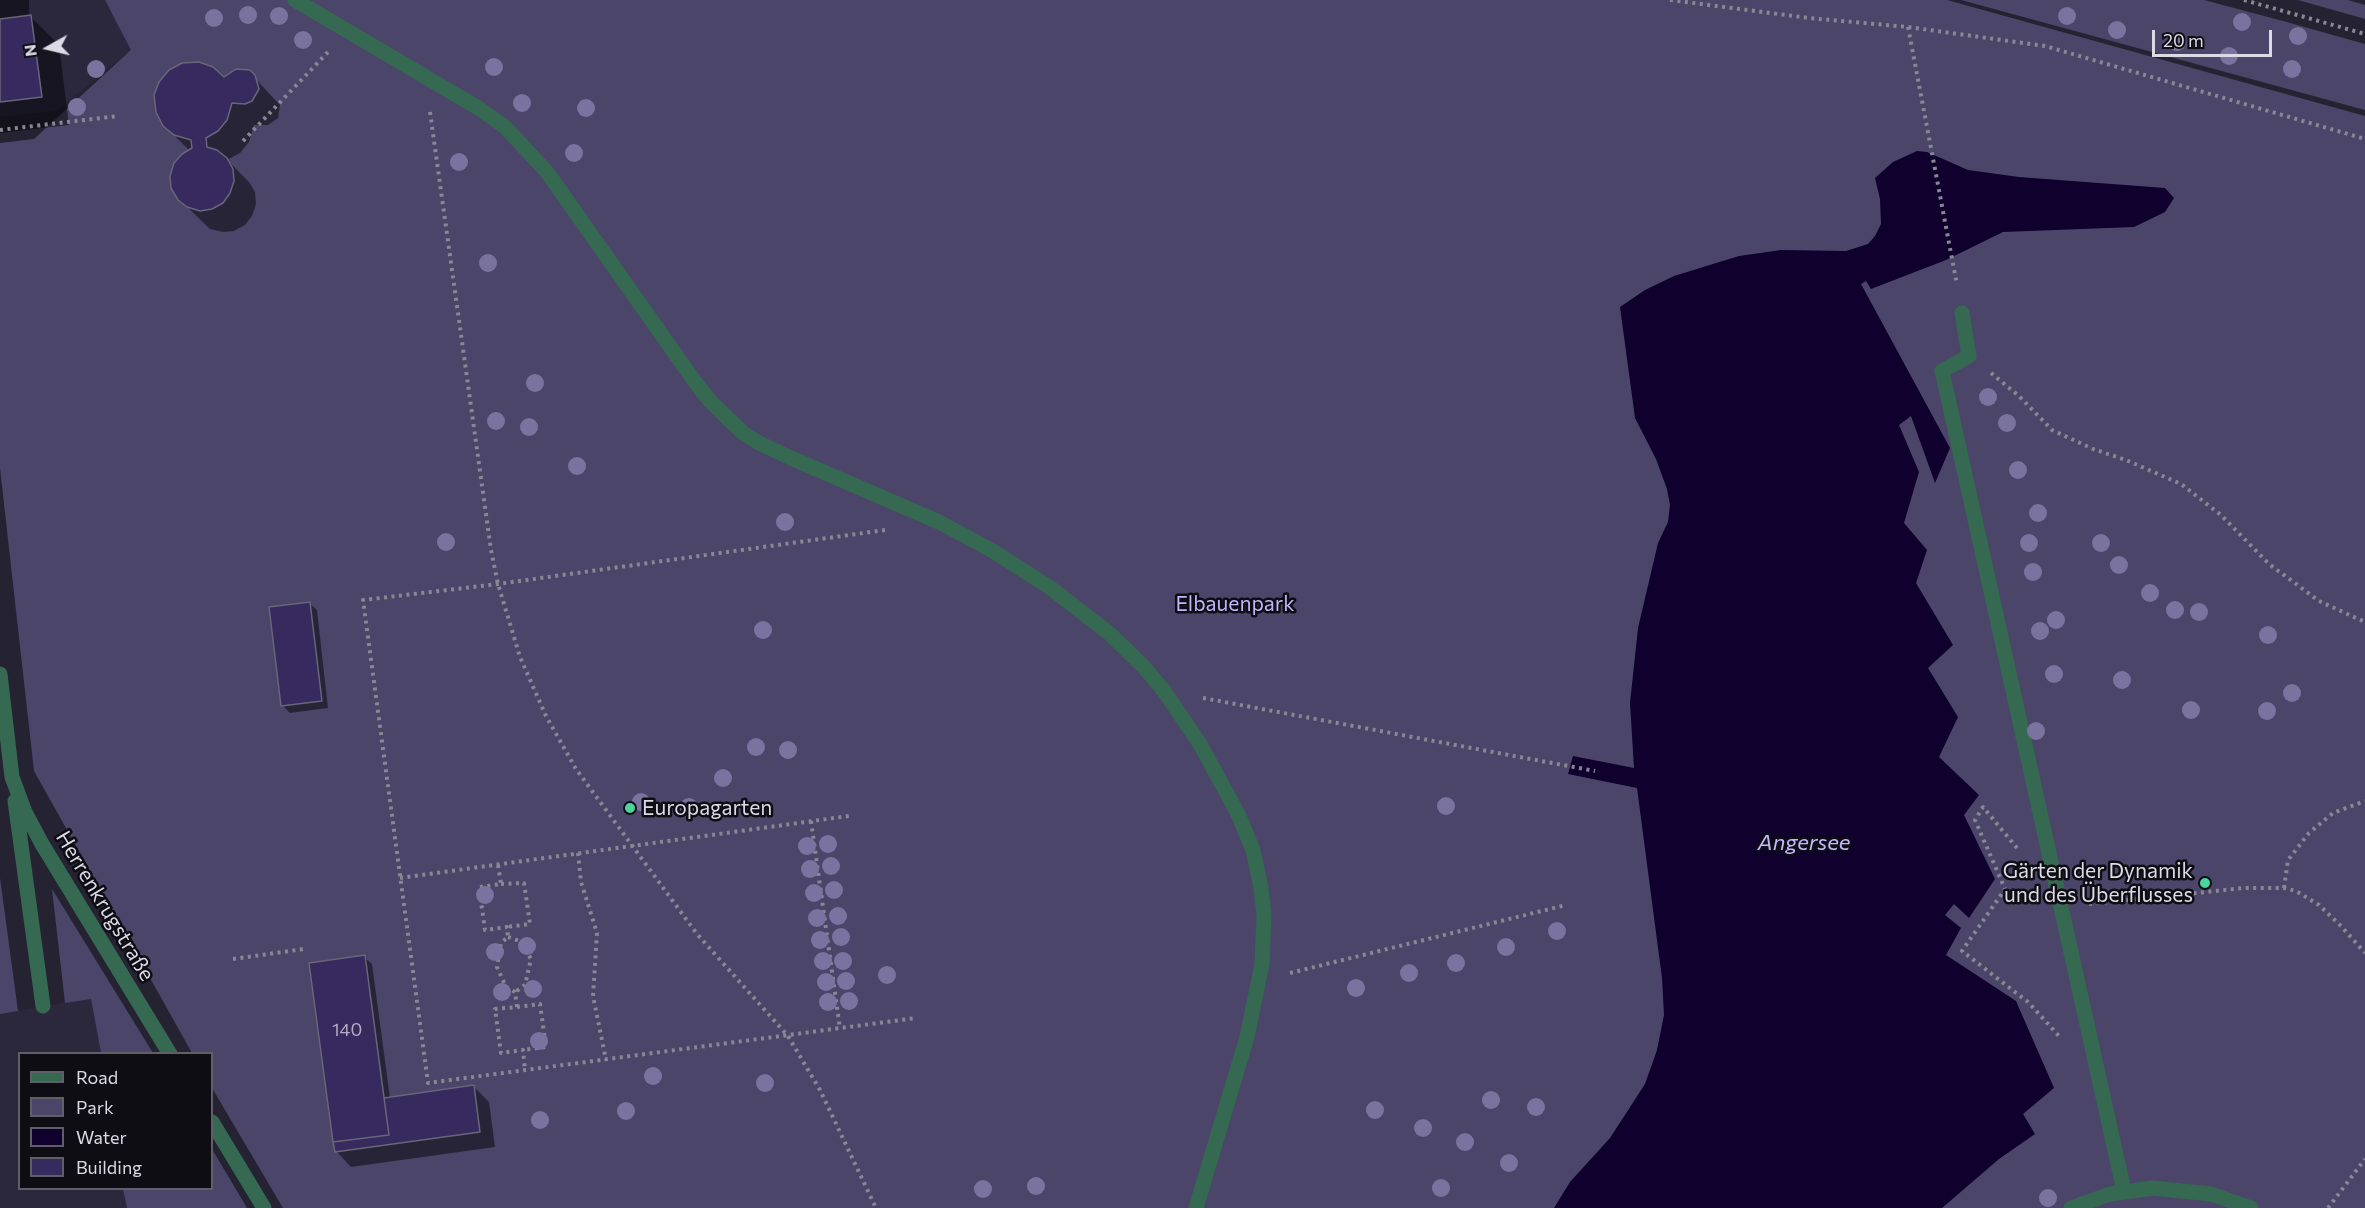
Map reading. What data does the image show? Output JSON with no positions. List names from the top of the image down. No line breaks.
{"streets":{"street":["Herrenkrugstraße"]},"water":["Angersee"],"parks":["Elbauenpark"],"places":["Europagarten","Gärten der Dynamik und des Überflusses"],"house_numbers":["140"],"legend":["Road","Park","Water","Building"],"scale_bar":"20 m","north":"left"}
